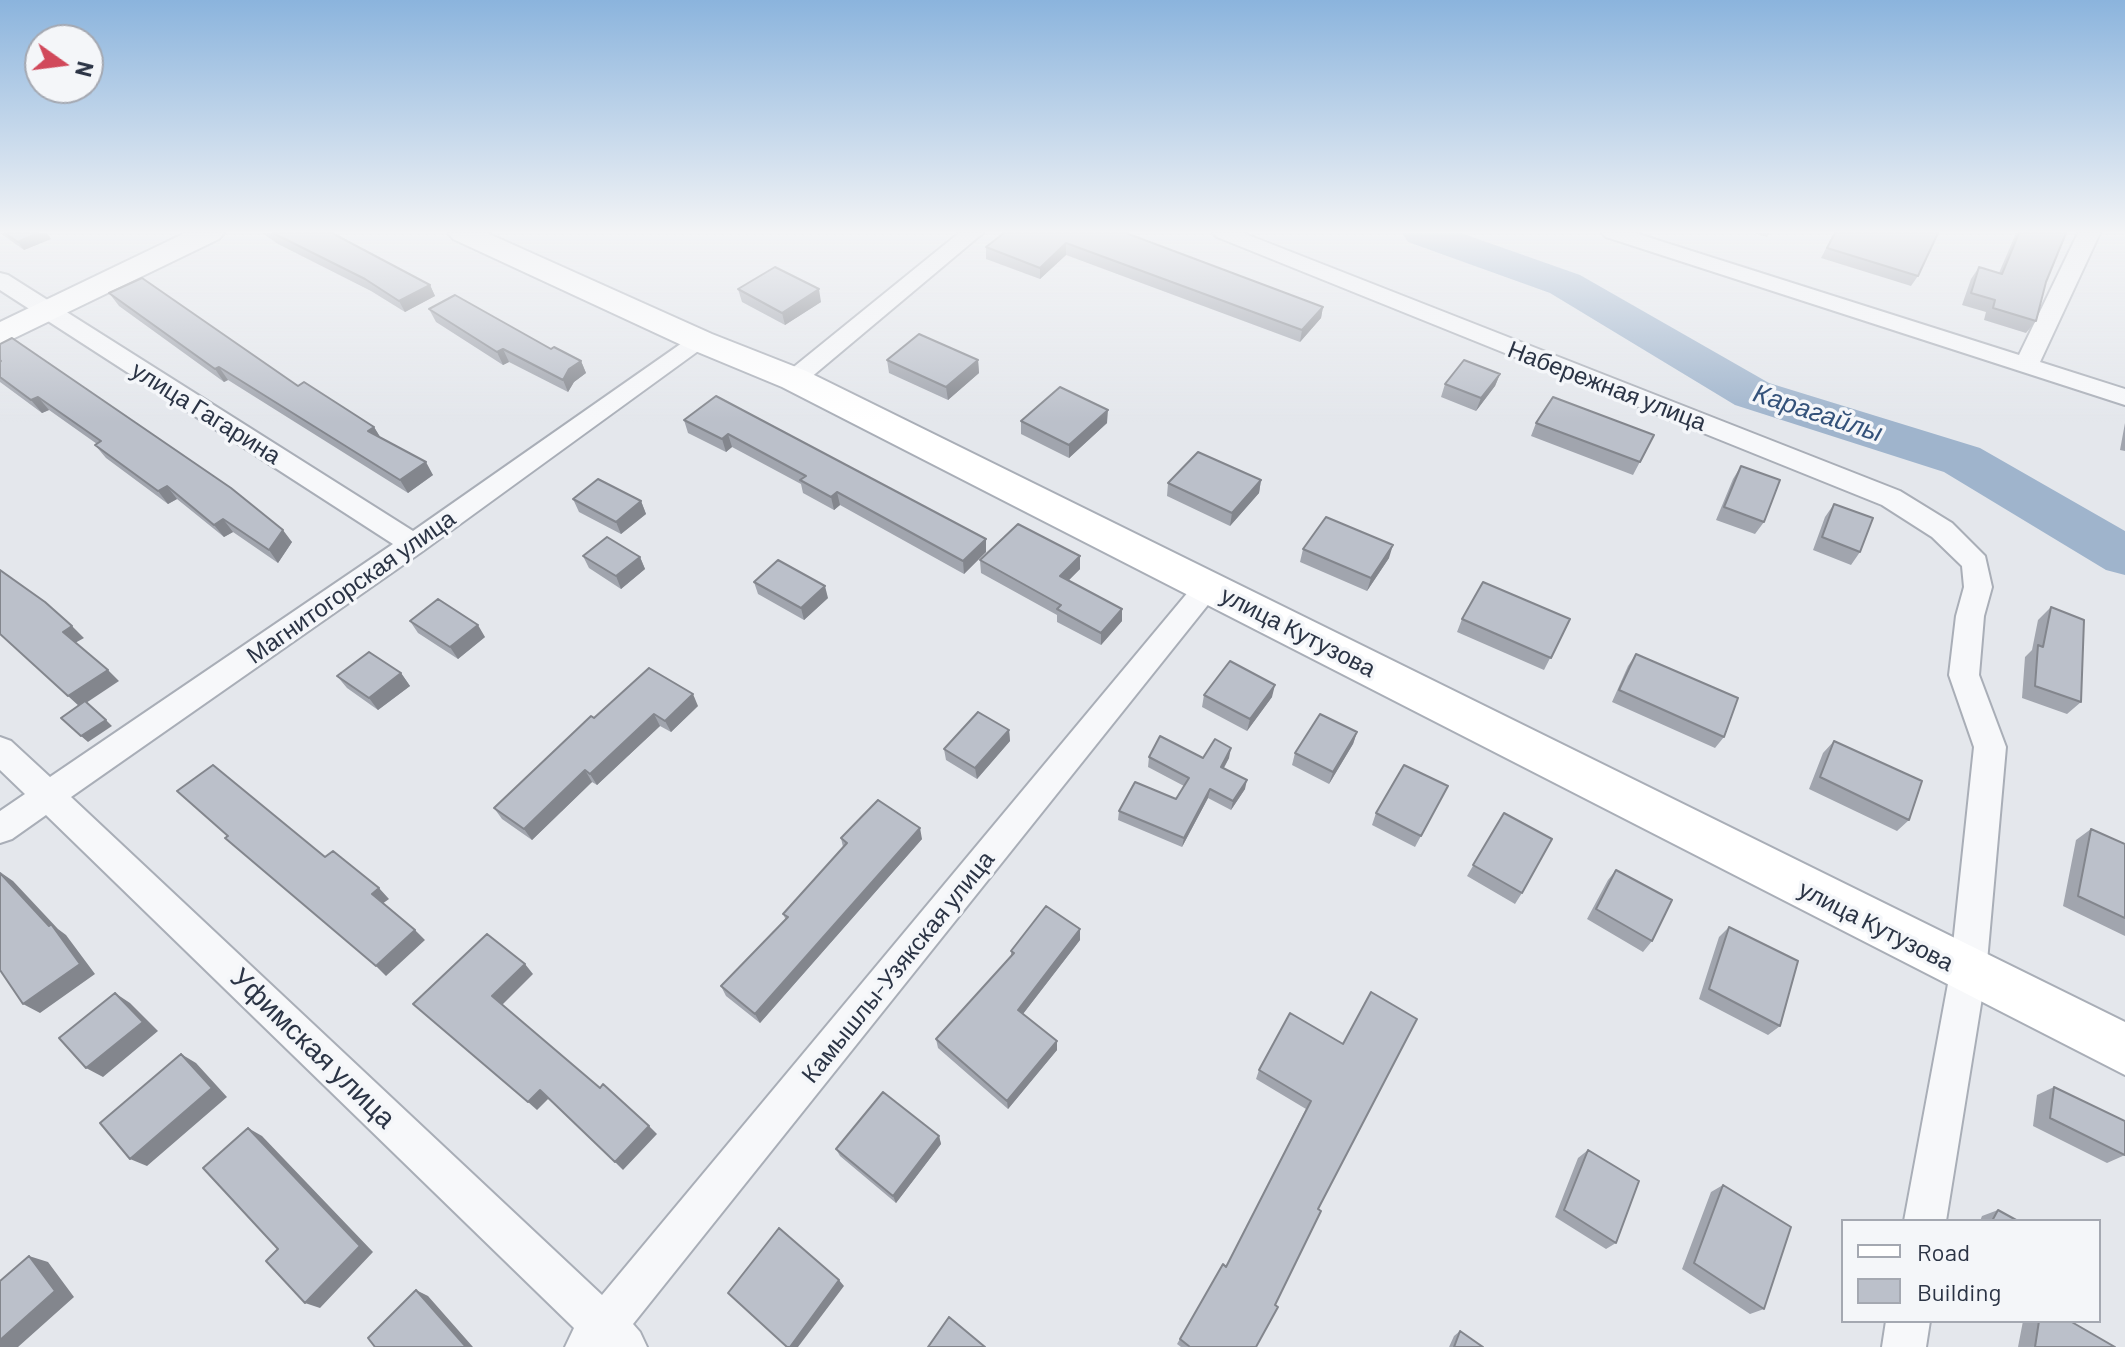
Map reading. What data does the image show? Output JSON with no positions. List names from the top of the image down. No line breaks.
{"streets":{"main road":["улица Кутузова"],"street":["Набережная улица","улица Гагарина","Магнитогорская улица","Камышлы-Узякская улица","Уфимская улица"]},"crossings":[["Набережная улица","улица Кутузова"],["улица Гагарина","Магнитогорская улица"],["Магнитогорская улица","улица Кутузова"],["Магнитогорская улица","Уфимская улица"],["улица Кутузова","Камышлы-Узякская улица"],["Камышлы-Узякская улица","Уфимская улица"]],"water":["Карагайлы"],"legend":["Road","Building"],"north":"right"}
